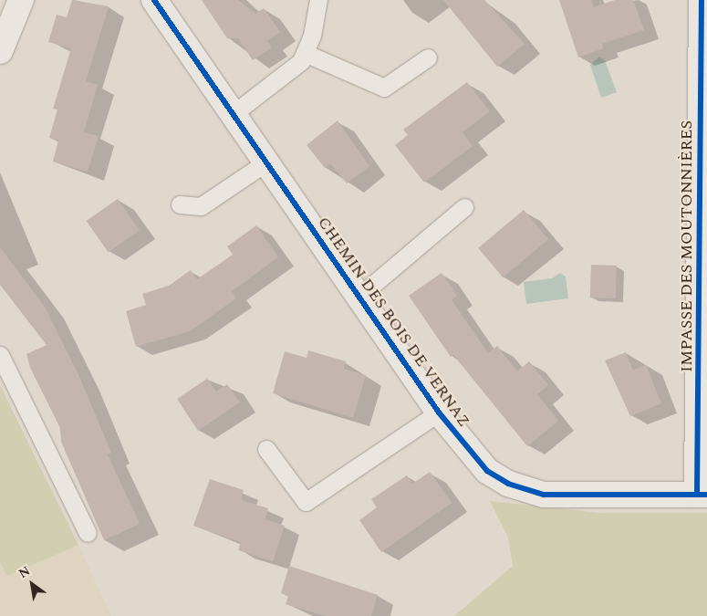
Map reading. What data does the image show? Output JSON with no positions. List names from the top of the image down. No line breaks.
{"streets":{"street":["IMPASSE DES MOUTONNIÈRES","CHEMIN DES BOIS DE VERNAZ"]},"crossings":[["IMPASSE DES MOUTONNIÈRES","CHEMIN DES BOIS DE VERNAZ"]],"north":"top left"}
